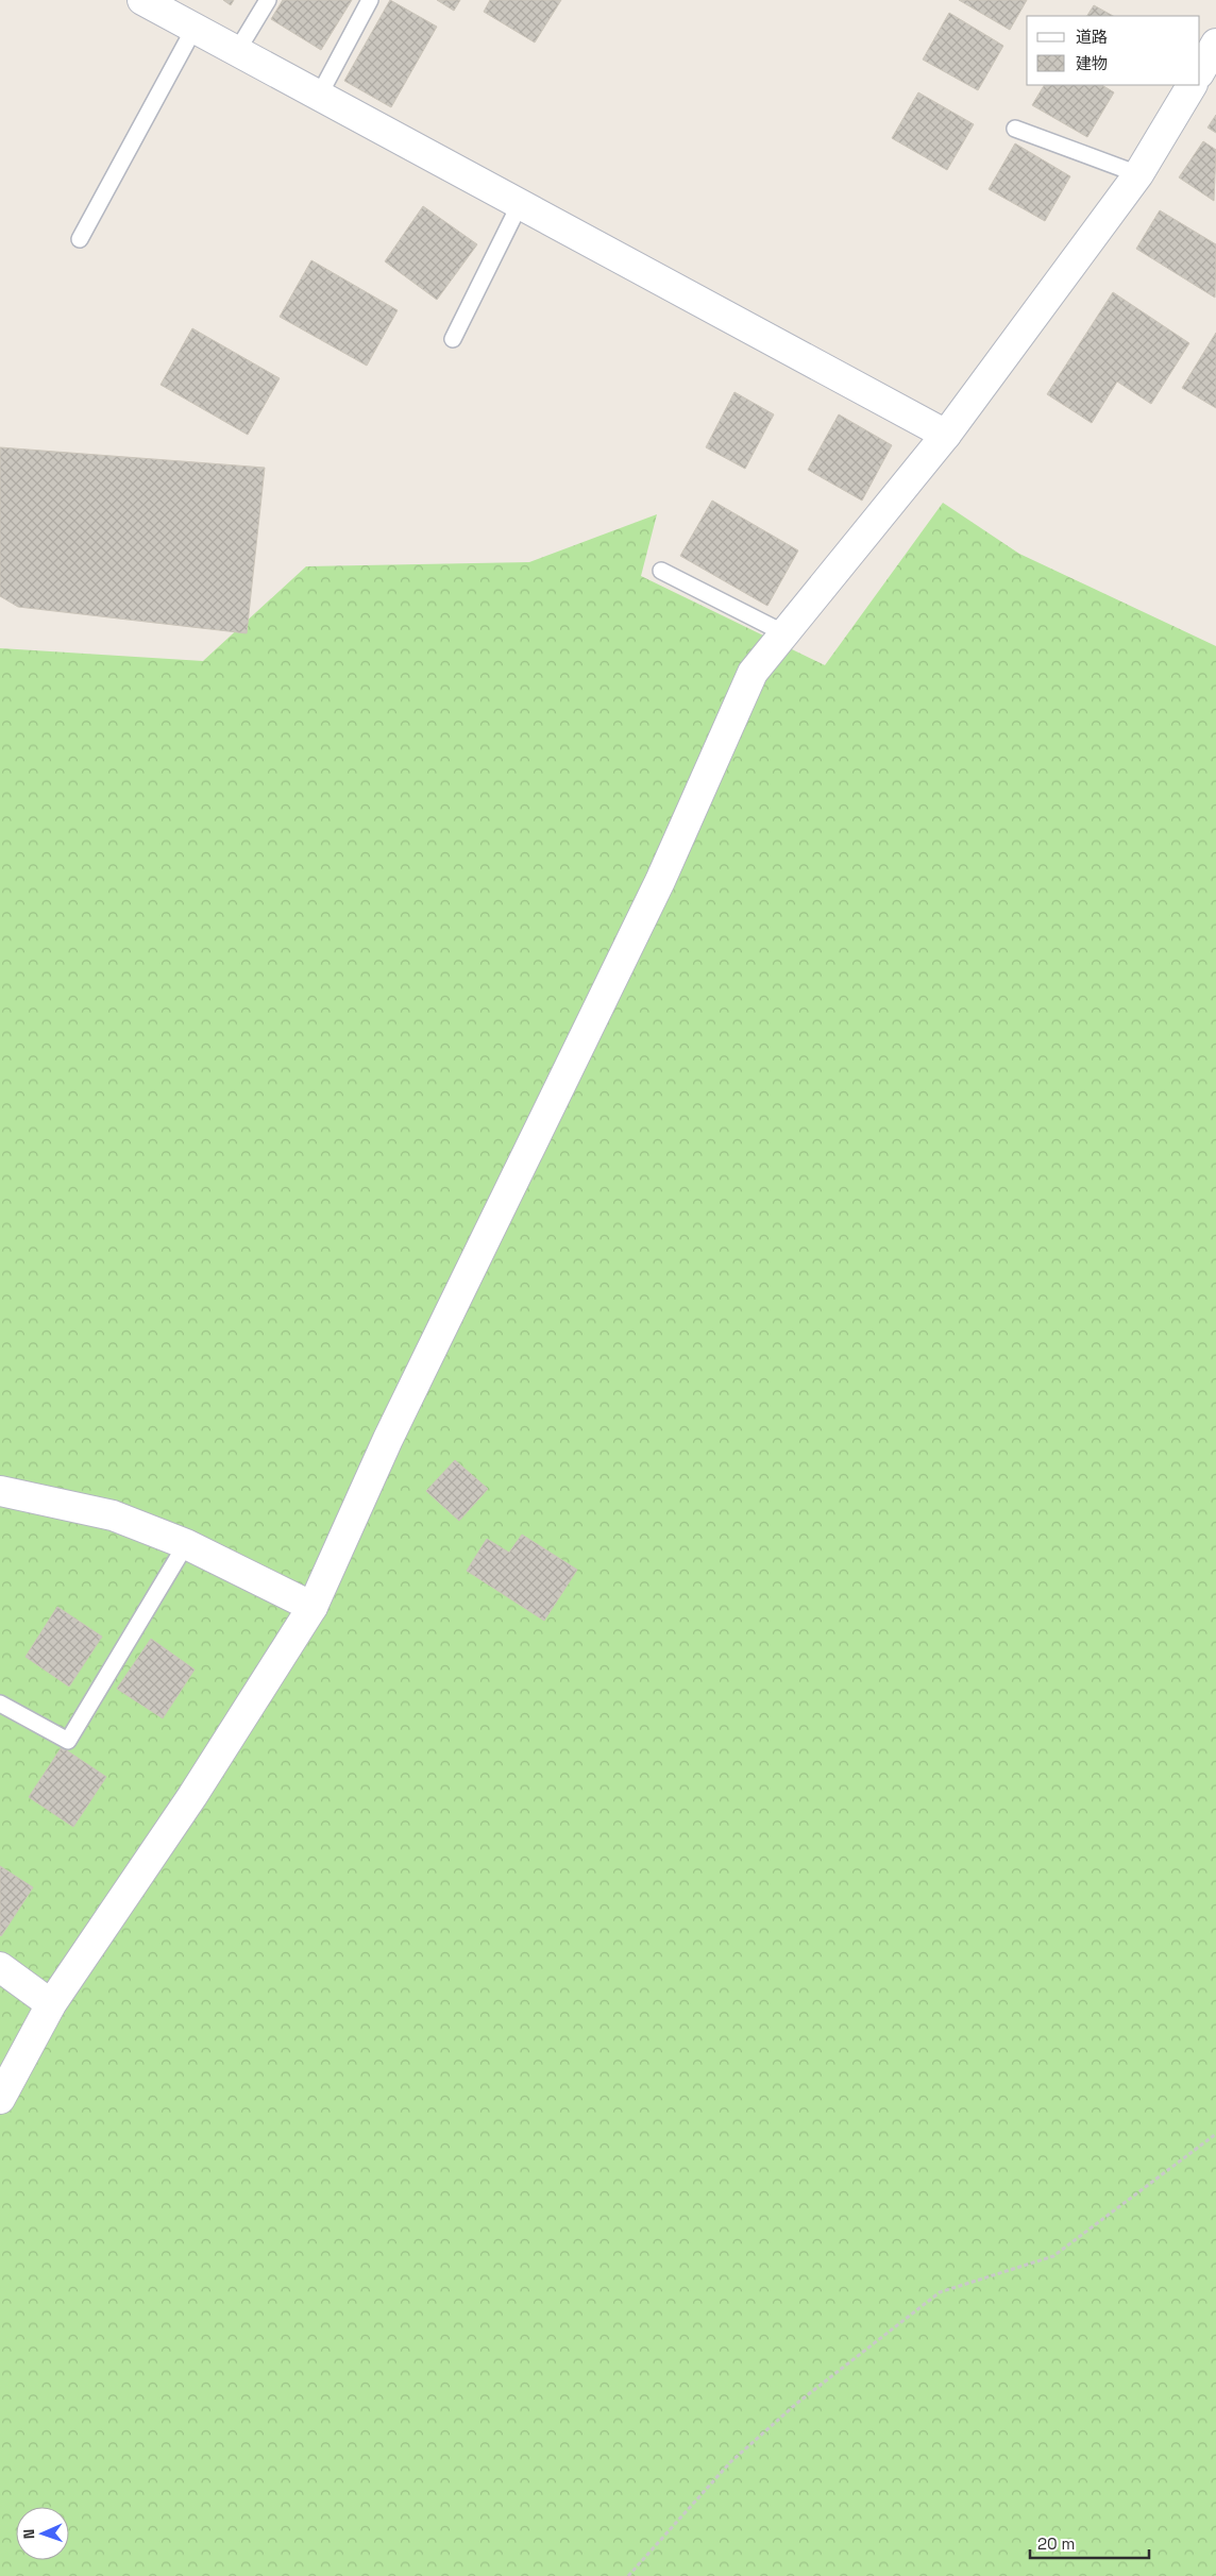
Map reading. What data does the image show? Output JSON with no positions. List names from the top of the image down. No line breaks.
{"legend":["道路","建物"],"scale_bar":"20 m","north":"left"}
